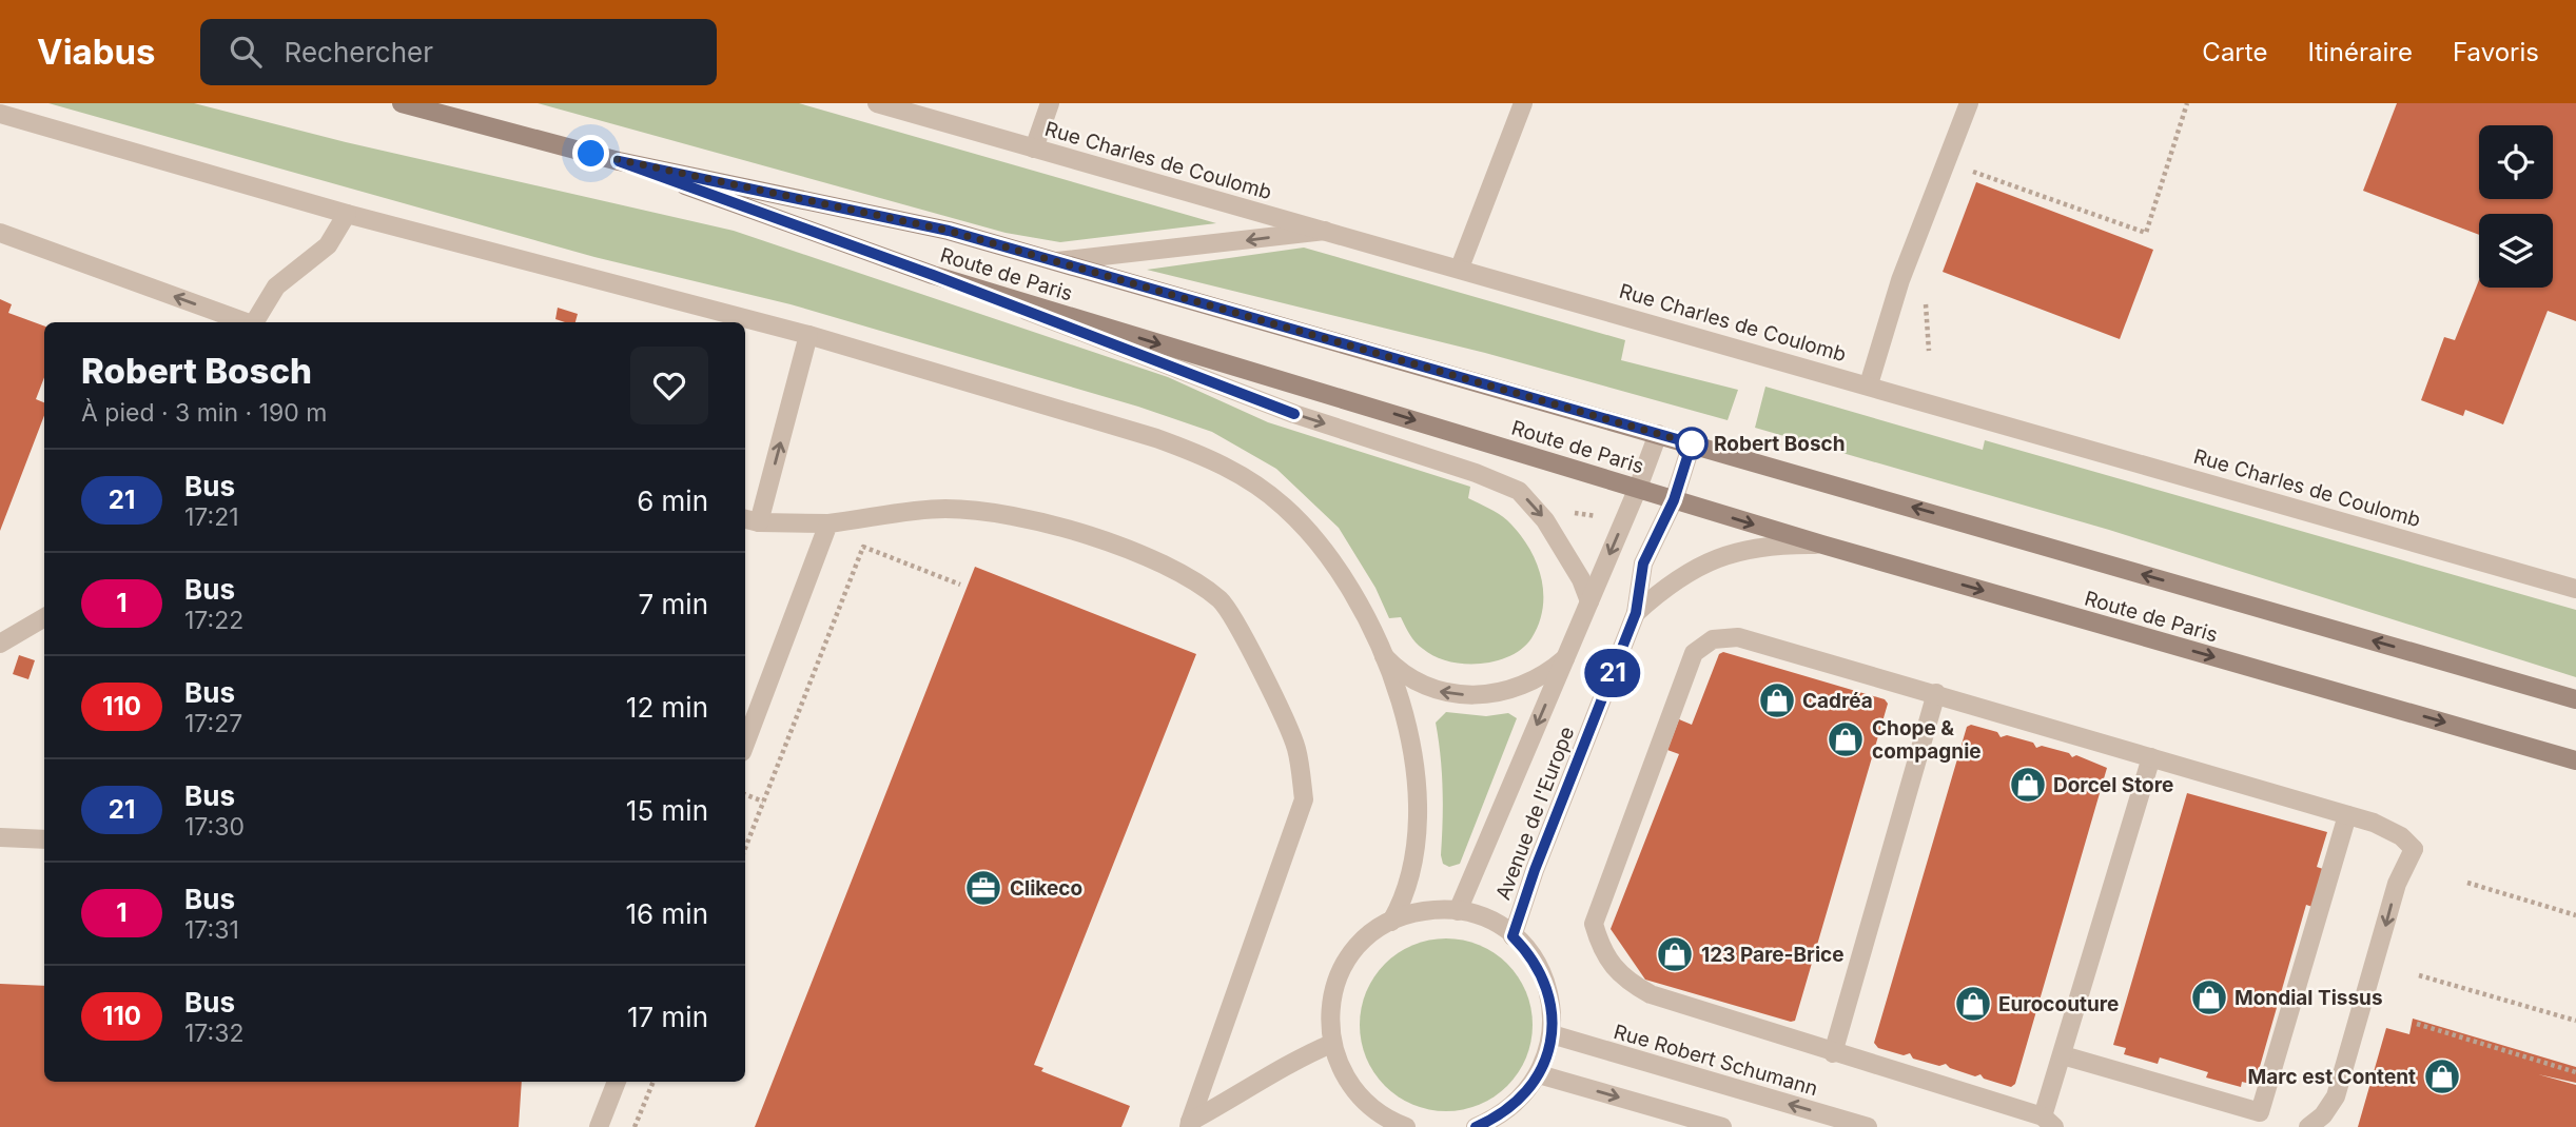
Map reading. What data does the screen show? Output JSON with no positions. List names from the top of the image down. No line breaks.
{"streets":{"main road":["Route de Paris"],"street":["Rue Charles de Coulomb","Avenue de l'Europe","Rue Robert Schumann"]},"crossings":[["Route de Paris","Avenue de l'Europe"]],"places":{"other":["Robert Bosch"],"shop":["Cadréa","Chope & compagnie","Dorcel Store","123 Pare-Brice","Mondial Tissus","Eurocouture","Marc est Content"],"office":["Clikeco"]},"lines":["bus line 21"],"page":{"header":"Viabus","search":"Rechercher","nav":["Carte","Itinéraire","Favoris"],"on_map":"21","heading":["Robert Bosch","À pied · 3 min · 190 m"],"list":[{"mark":"21","name":"Bus","note":"17:21","value":"6 min"},{"mark":"1","name":"Bus","note":"17:22","value":"7 min"},{"mark":"110","name":"Bus","note":"17:27","value":"12 min"},{"mark":"21","name":"Bus","note":"17:30","value":"15 min"},{"mark":"1","name":"Bus","note":"17:31","value":"16 min"},{"mark":"110","name":"Bus","note":"17:32","value":"17 min"}]}}
